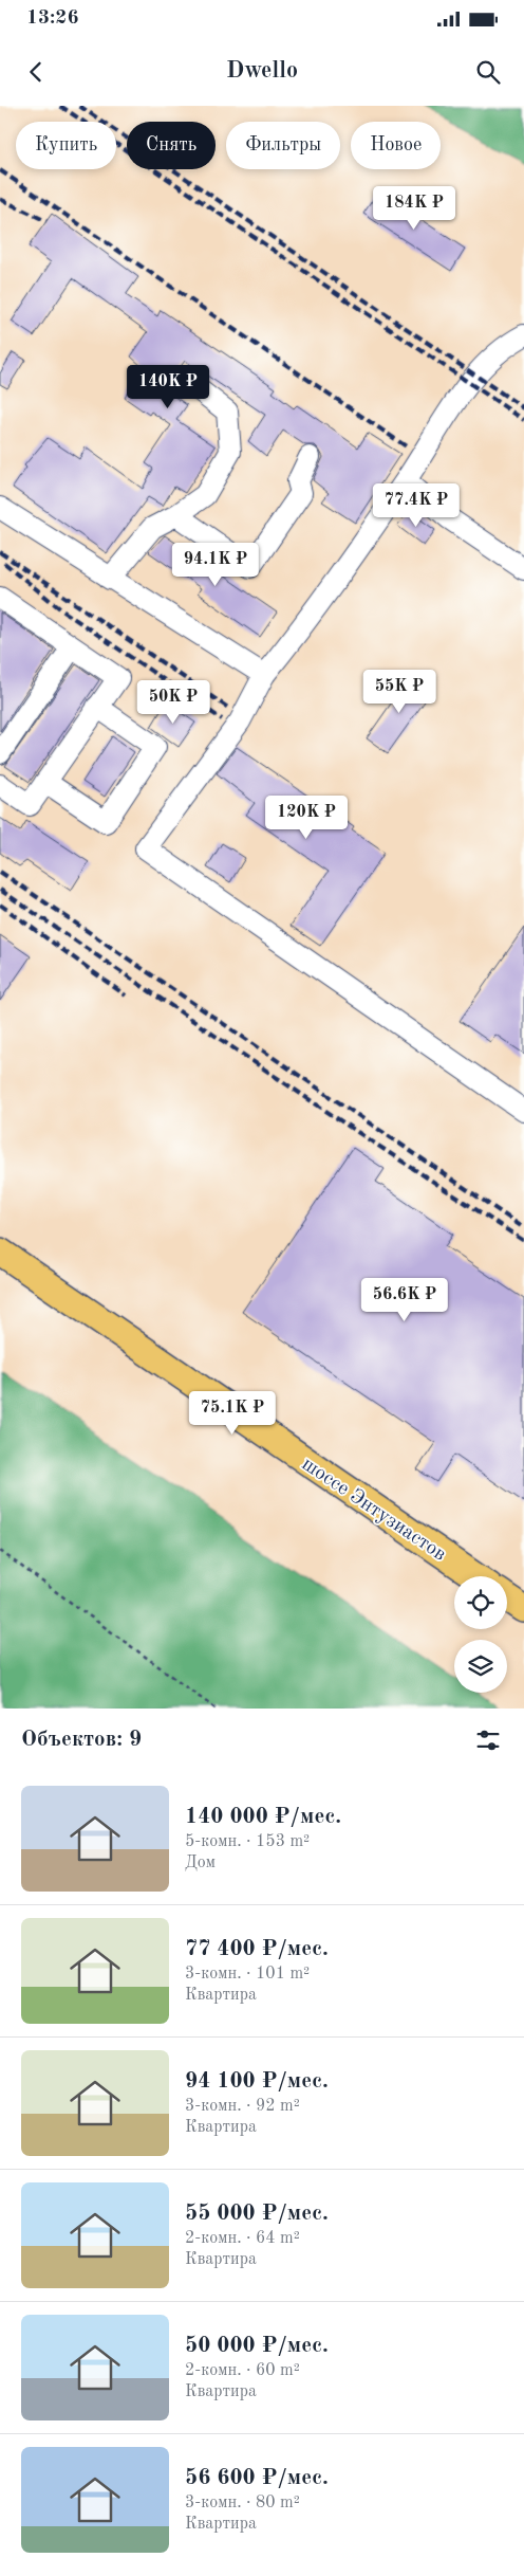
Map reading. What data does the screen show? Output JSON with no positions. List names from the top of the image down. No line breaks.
{"streets":{"main road":["шоссе Энтузиастов"]},"page":{"status":"13:26","header":"Dwello","chip":["Купить","Снять","Фильтры","Новое"],"price":["184K ₽","140K ₽","77.4K ₽","94.1K ₽","55K ₽","50K ₽","120K ₽","56.6K ₽","75.1K ₽"],"heading":"Объектов: 9","list":[{"name":"140 000 ₽/мес.","note":"5-комн. · 153 m² · Дом"},{"name":"77 400 ₽/мес.","note":"3-комн. · 101 m² · Квартира"},{"name":"94 100 ₽/мес.","note":"3-комн. · 92 m² · Квартира"},{"name":"55 000 ₽/мес.","note":"2-комн. · 64 m² · Квартира"},{"name":"50 000 ₽/мес.","note":"2-комн. · 60 m² · Квартира"},{"name":"56 600 ₽/мес.","note":"3-комн. · 80 m² · Квартира"}]}}
